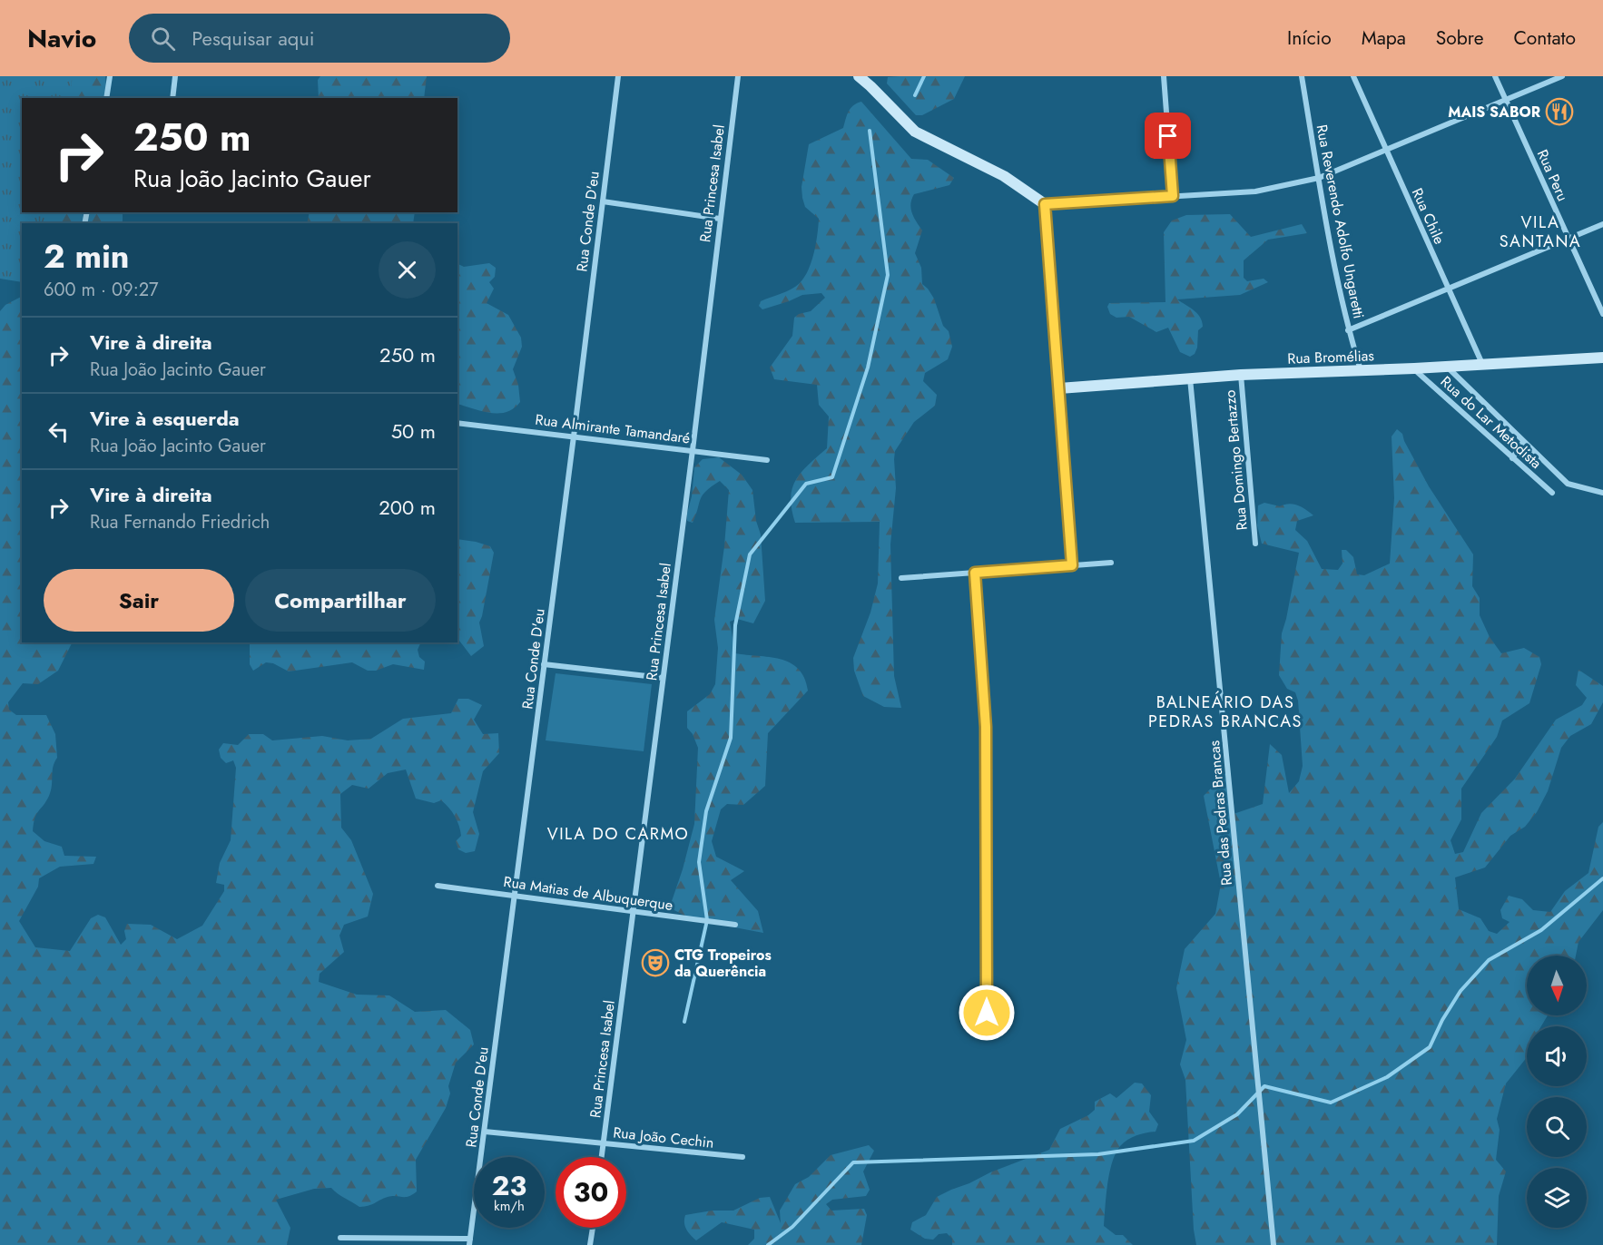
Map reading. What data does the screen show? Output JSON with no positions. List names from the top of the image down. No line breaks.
{"streets":{"street":["Rua Peru","Rua Princesa Isabel","Rua Chile","Rua Conde D'eu","Rua Reverendo Adolfo Ungaretti","Rua Bromélias","Rua do Lar Metodista","Rua Almirante Tamandaré","Rua Domingo Bertazzo","Rua das Pedras Brancas","Rua Matias de Albuquerque","Rua João Cechin"]},"crossings":[["Rua Princesa Isabel","Rua Almirante Tamandaré"],["Rua Princesa Isabel","Rua Matias de Albuquerque"],["Rua Princesa Isabel","Rua João Cechin"],["Rua Chile","Rua Bromélias"],["Rua Conde D'eu","Rua Almirante Tamandaré"],["Rua Conde D'eu","Rua Matias de Albuquerque"],["Rua Conde D'eu","Rua João Cechin"],["Rua Reverendo Adolfo Ungaretti","Rua Bromélias"],["Rua Bromélias","Rua do Lar Metodista"],["Rua Bromélias","Rua Domingo Bertazzo"],["Rua Bromélias","Rua das Pedras Brancas"]],"districts":["VILA SANTANA","BALNEÁRIO DAS PEDRAS BRANCAS","VILA DO CARMO"],"places":{"restaurant":["MAIS SABOR"],"theatre":["CTG Tropeiros da Querência"]},"north":"bottom","page":{"header":"Navio","search":"Pesquisar aqui","nav":["Início","Mapa","Sobre","Contato"],"turn":["250 m","Rua João Jacinto Gauer"],"heading":["2 min","600 m · 09:27"],"list":[{"name":"Vire à direita","note":"Rua João Jacinto Gauer","value":"250 m"},{"name":"Vire à esquerda","note":"Rua João Jacinto Gauer","value":"50 m"},{"name":"Vire à direita","note":"Rua Fernando Friedrich","value":"200 m"}],"buttons":["Sair","Compartilhar"],"speed":"23 km/h","limit":"30"}}
